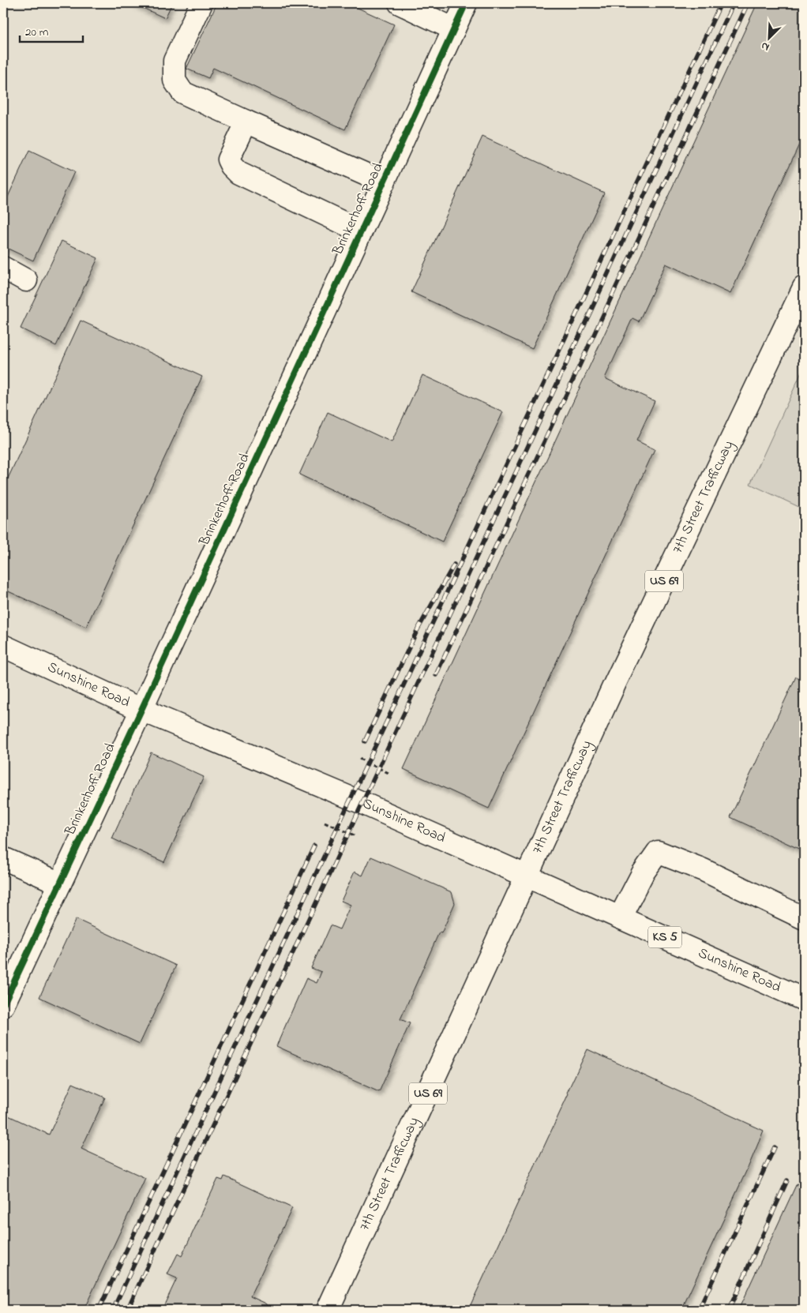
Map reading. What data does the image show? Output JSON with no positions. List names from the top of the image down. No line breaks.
{"streets":{"main road":["Brinkerhoff Road","7th Street Trafficway","US 69","Sunshine Road","KS 5"]},"crossings":[["Brinkerhoff Road","Sunshine Road"],["7th Street Trafficway","Sunshine Road"]],"scale_bar":"20 m","north":"bottom left"}
